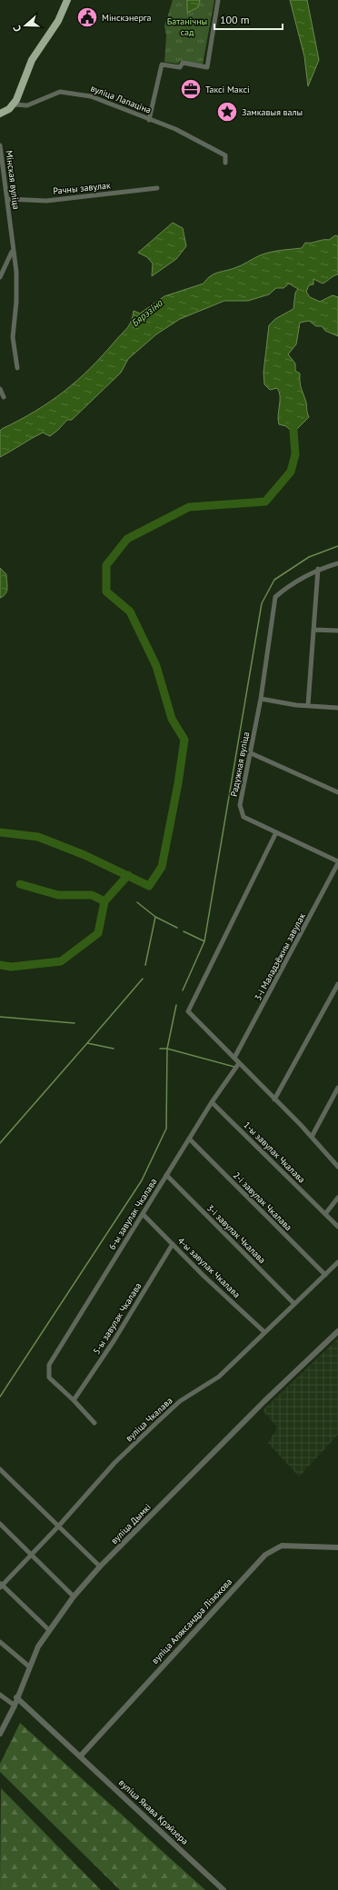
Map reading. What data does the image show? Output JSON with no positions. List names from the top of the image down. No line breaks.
{"streets":{"street":["вуліца Лапаціна","Мінская вуліца","Рачны завулак","Радужная вуліца","3-і Маладзёжны завулак","1-ы завулак Чкалава","2-і завулак Чкалава","6-ы завулак Чкалава","3-і завулак Чкалава","4-ы завулак Чкалава","5-ы завулак Чкалава","вуліца Чкалава","вуліца Дымкі","вуліца Аляксандра Лізюкова","вуліца Якава Крэйзера"]},"crossings":[["Мінская вуліца","Рачны завулак"],["Радужная вуліца","3-і Маладзёжны завулак"],["1-ы завулак Чкалава","6-ы завулак Чкалава"],["2-і завулак Чкалава","6-ы завулак Чкалава"],["2-і завулак Чкалава","вуліца Чкалава"],["6-ы завулак Чкалава","3-і завулак Чкалава"],["6-ы завулак Чкалава","4-ы завулак Чкалава"],["6-ы завулак Чкалава","5-ы завулак Чкалава"],["3-і завулак Чкалава","вуліца Чкалава"],["4-ы завулак Чкалава","5-ы завулак Чкалава"],["4-ы завулак Чкалава","вуліца Чкалава"],["вуліца Дымкі","вуліца Якава Крэйзера"],["вуліца Аляксандра Лізюкова","вуліца Якава Крэйзера"]],"water":["Бярэзіна"],"parks":["Батанічны сад"],"places":{"public building":["Мінскэнерга"],"office":["Таксі Максі"],"place":["Замкавыя валы"]},"scale_bar":"100 m","north":"left"}
